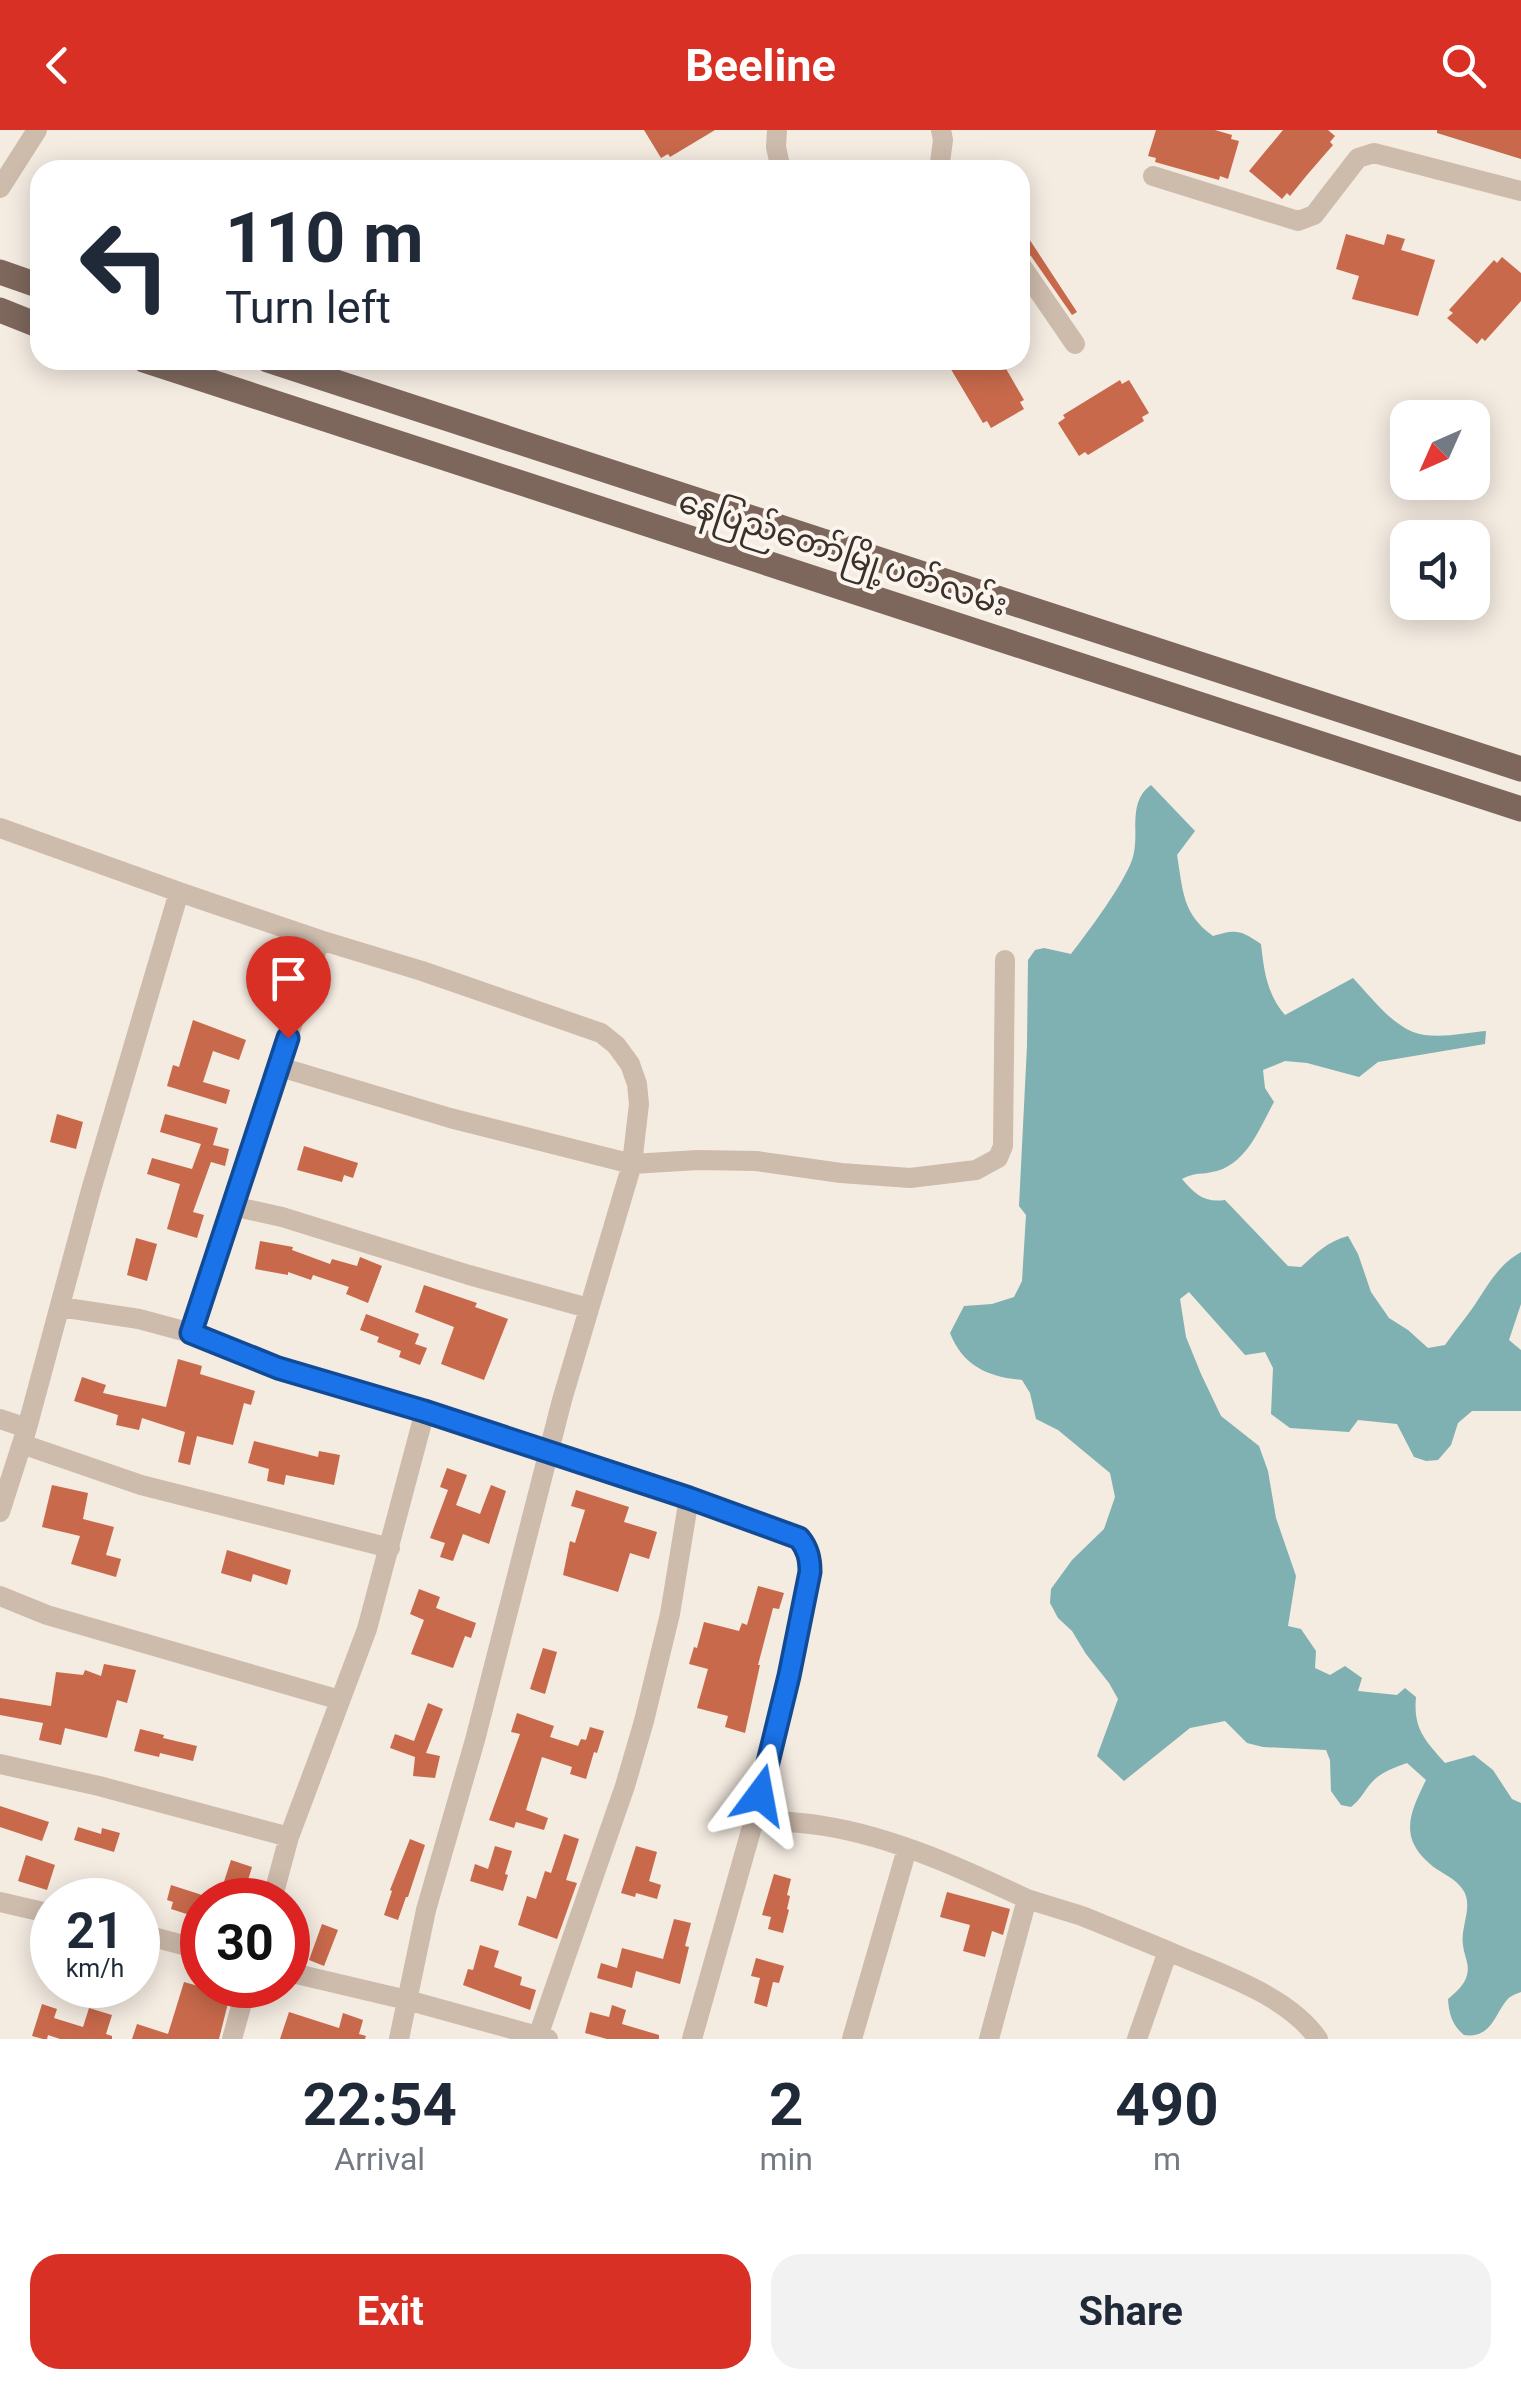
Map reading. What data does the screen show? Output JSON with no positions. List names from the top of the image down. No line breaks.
{"streets":{"main road":["နေပြည်တော်မြို့ပတ်လမ်း"]},"north":"bottom left","page":{"header":"Beeline","turn":["110 m","Turn left"],"speed":"21 km/h","limit":"30","eta":["22:54","Arrival","2","min","490","m"],"buttons":["Exit","Share"]}}
